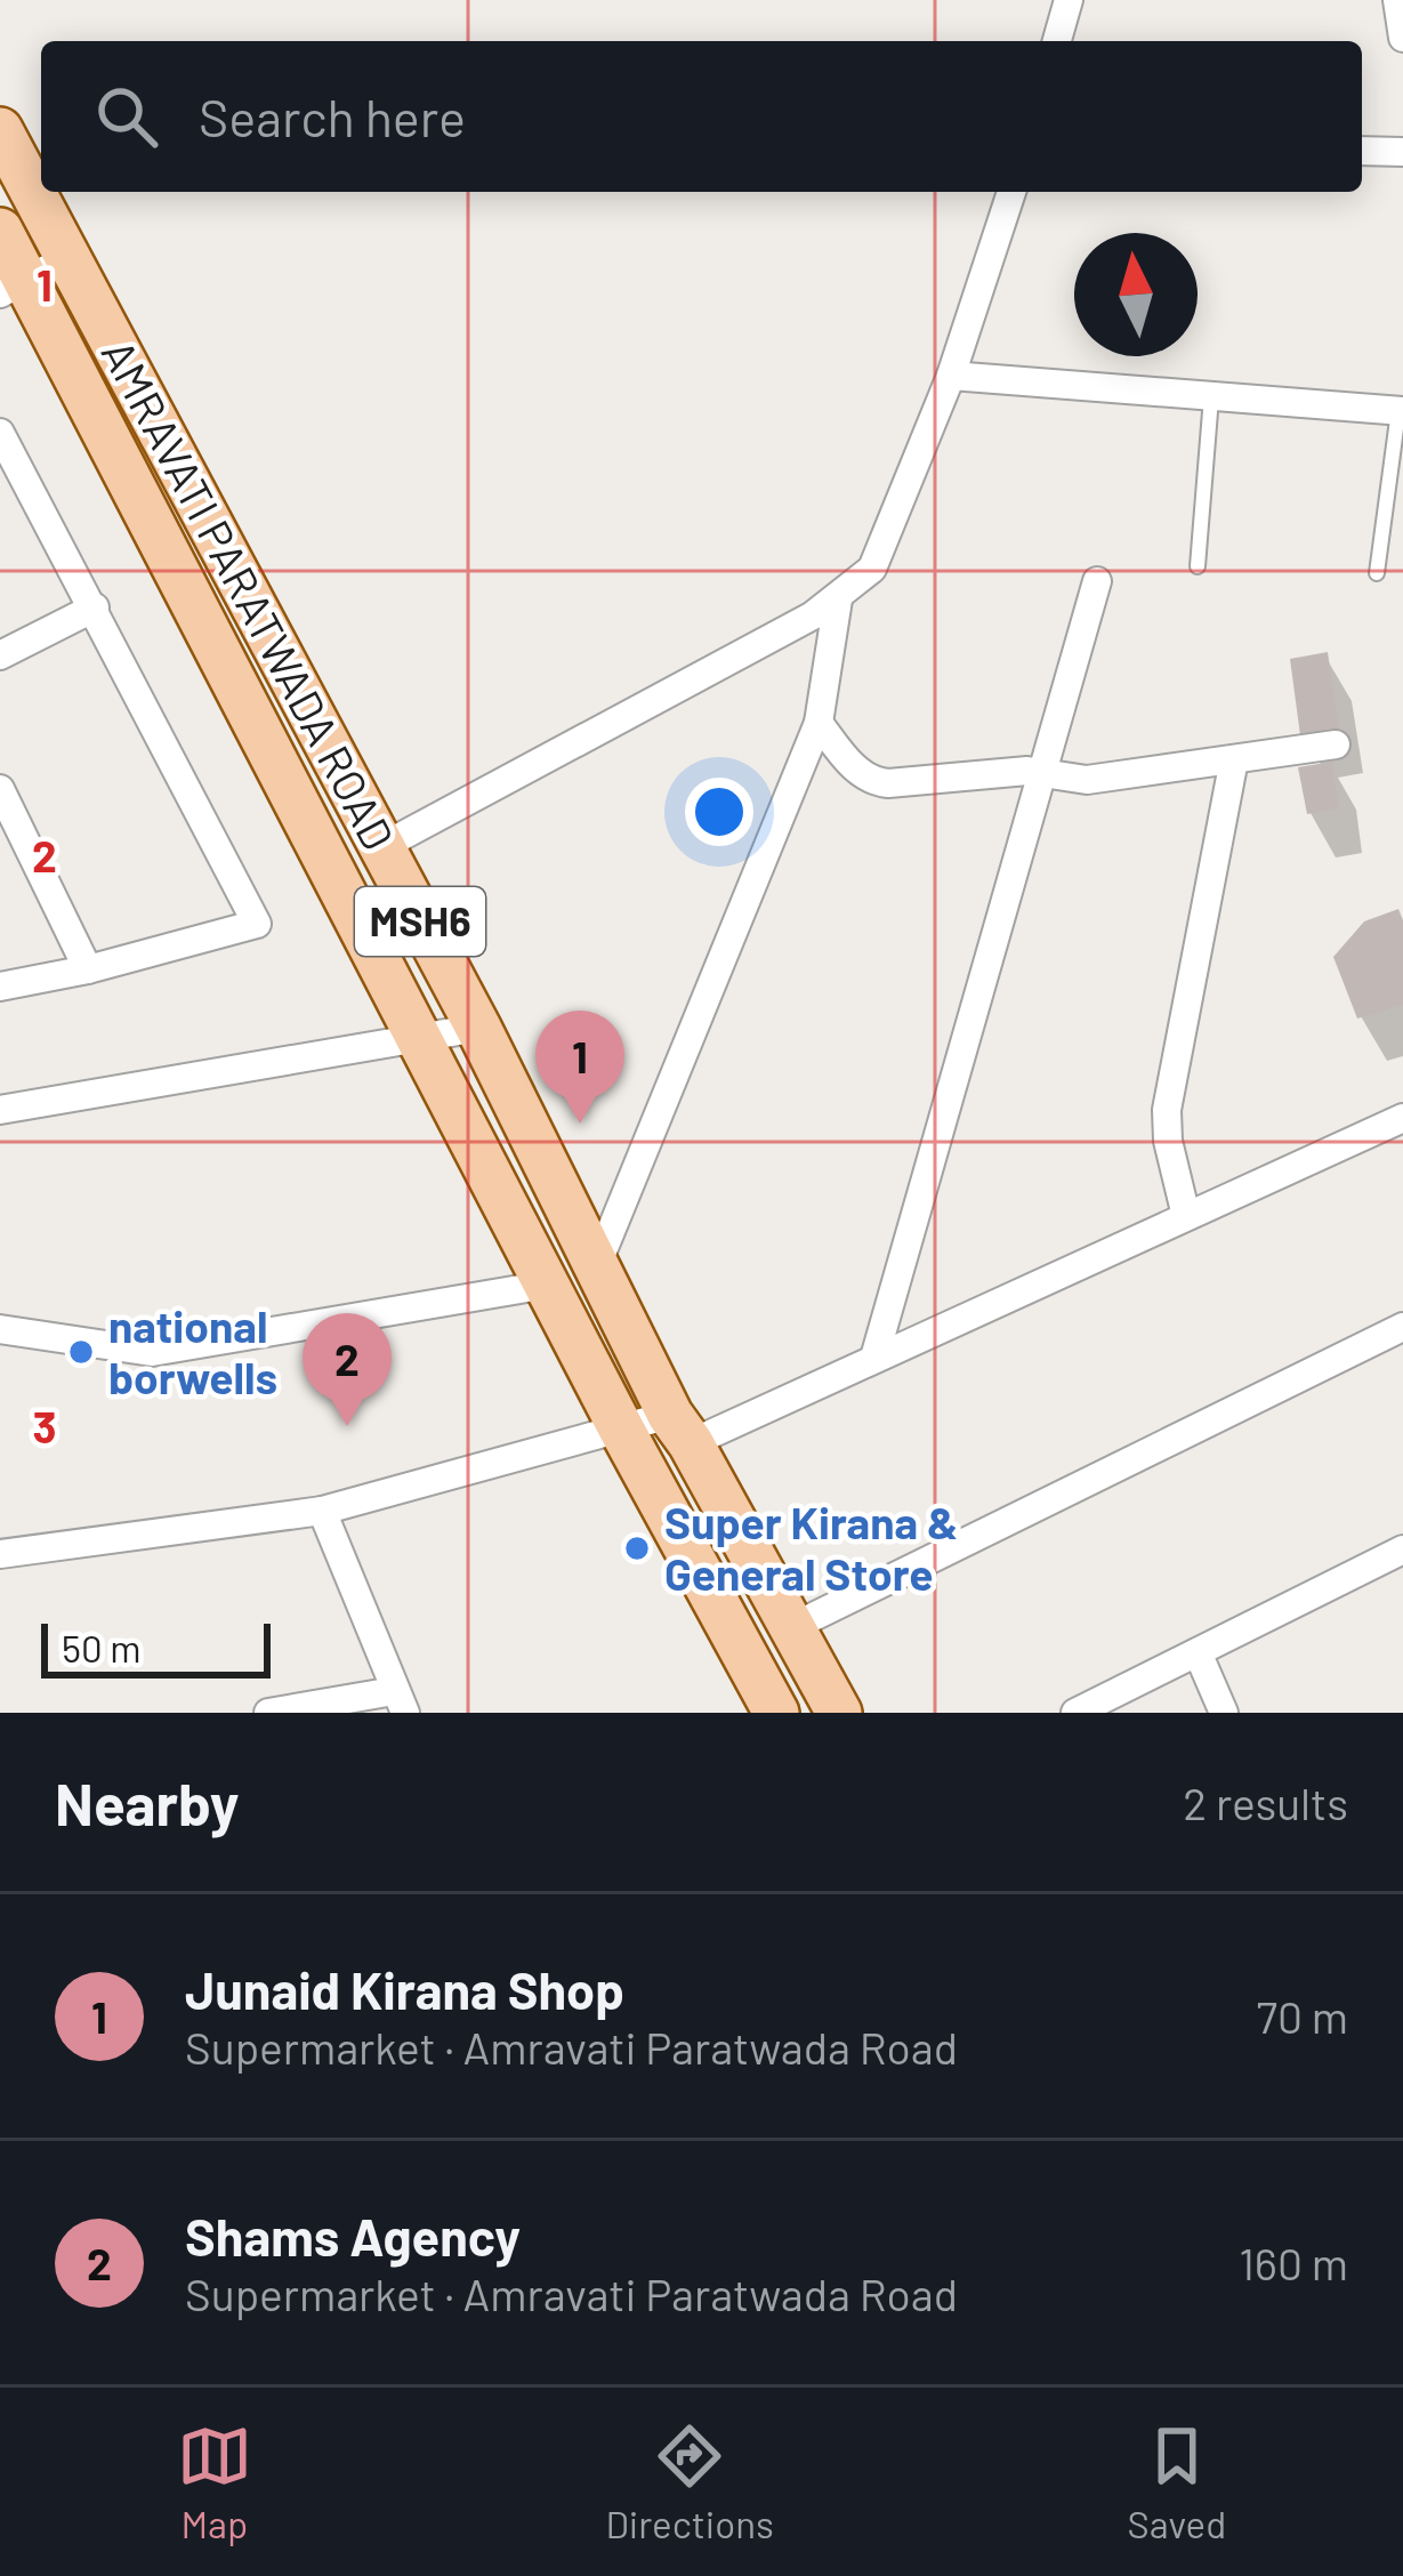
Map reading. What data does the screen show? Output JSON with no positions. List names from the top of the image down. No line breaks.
{"streets":{"main road":["AMRAVATI PARATWADA ROAD","MSH6"]},"places":["national borwells","Super Kirana & General Store"],"scale_bar":"50 m","north":"top","page":{"search":"Search here","pins":["1","2"],"scale":"50 m","heading":["Nearby","2 results"],"list":[{"mark":"1","name":"Junaid Kirana Shop","note":"Supermarket · Amravati Paratwada Road","value":"70 m"},{"mark":"2","name":"Shams Agency","note":"Supermarket · Amravati Paratwada Road","value":"160 m"}],"nav":["Map","Directions","Saved"]},"grid":{"rows":["1","2","3"]}}
